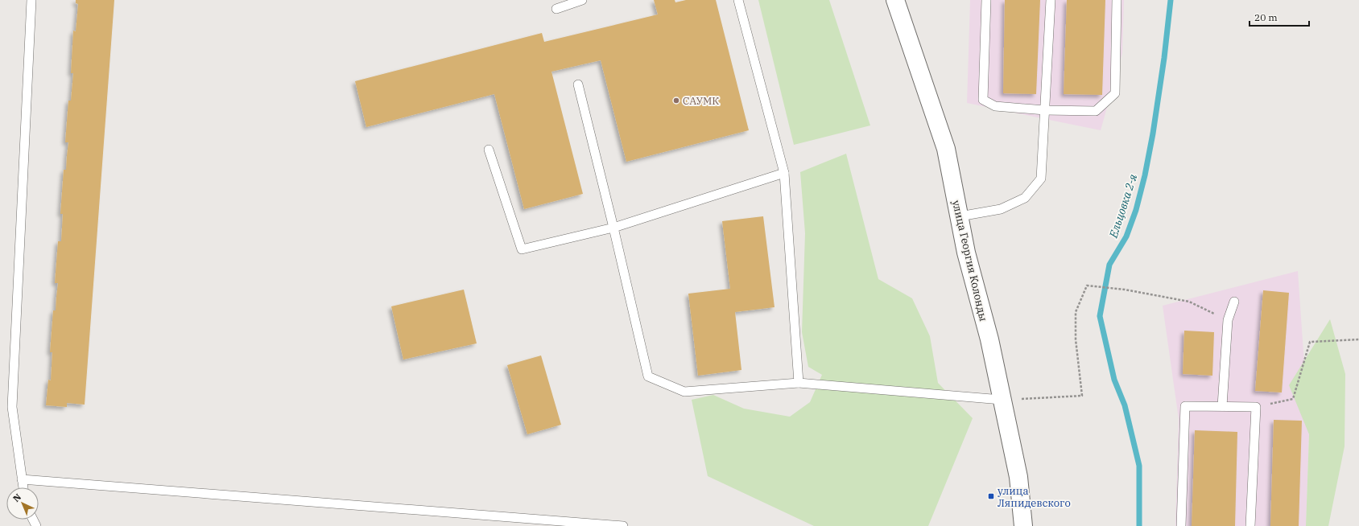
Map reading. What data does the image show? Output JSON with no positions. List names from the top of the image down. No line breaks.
{"streets":{"main road":["улица Георгия Колонды"]},"water":["Ельцовка 2-я"],"places":{"other":["САУМК"],"transit":["улица Ляпидевского"]},"scale_bar":"20 m","north":"top left"}
